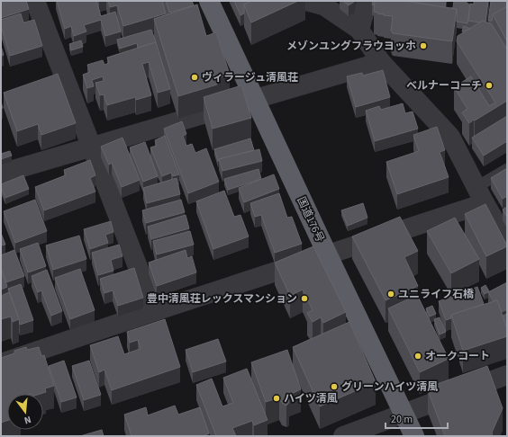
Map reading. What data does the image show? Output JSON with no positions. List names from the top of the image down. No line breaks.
{"streets":{"highway":["国道176号"]},"places":["メゾンユングフラウヨッホ","ヴィラージュ清風荘","ベルナーコーチ","ユニライフ石橋","豊中清風荘レックスマンション","オークコート","グリーンハイツ清風","ハイツ清風"],"scale_bar":"20 m","north":"bottom"}
